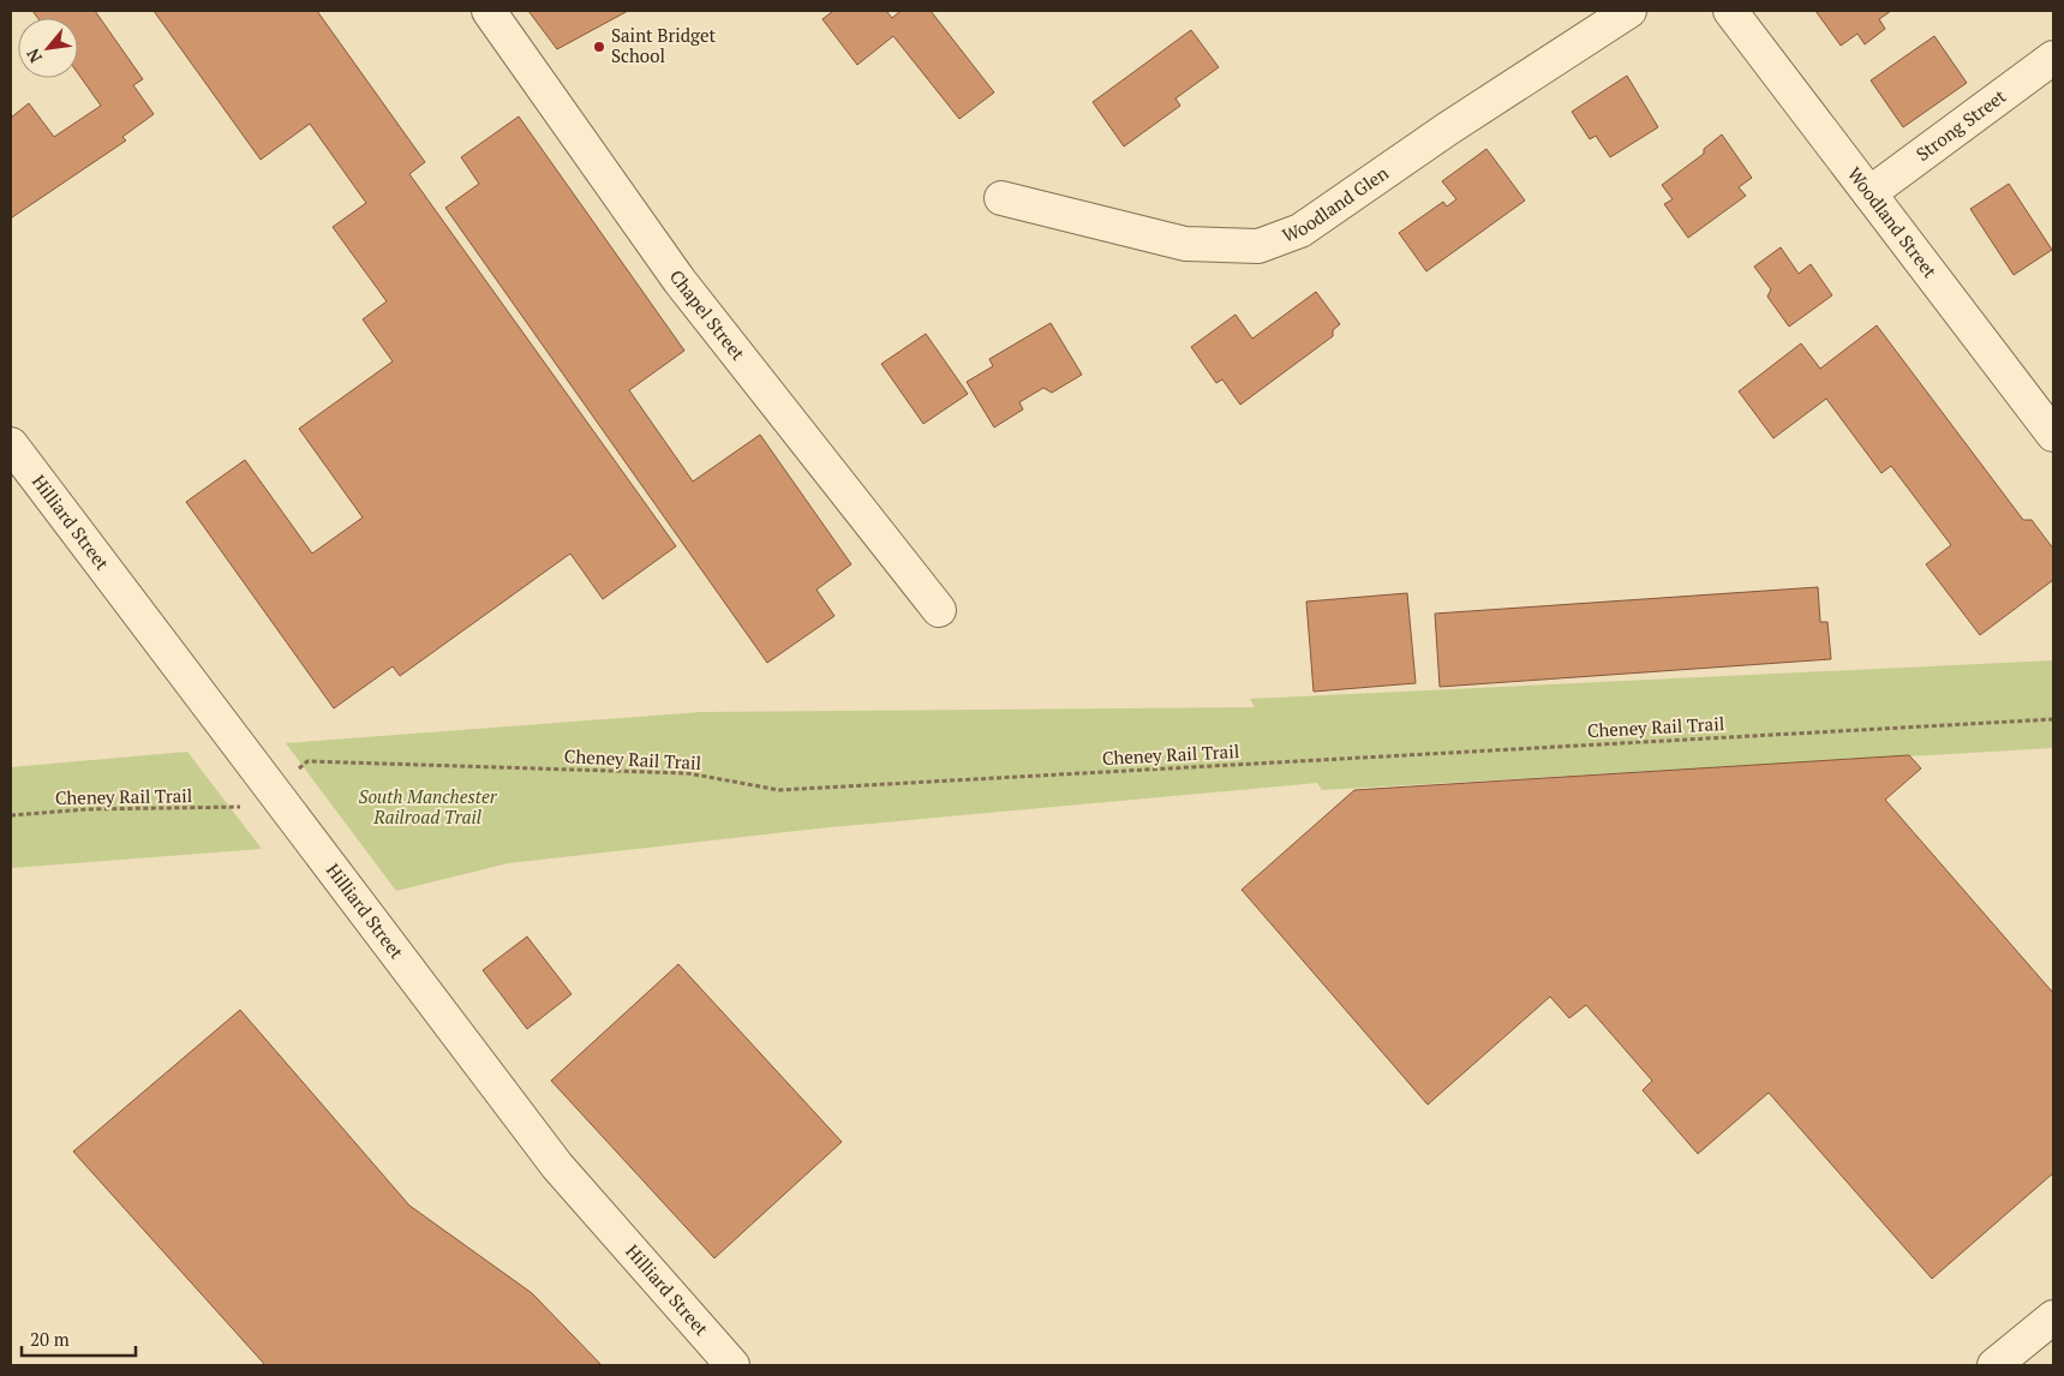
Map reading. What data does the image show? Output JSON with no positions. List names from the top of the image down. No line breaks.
{"streets":{"street":["Strong Street","Woodland Glen","Woodland Street","Chapel Street","Hilliard Street"],"path":["Cheney Rail Trail"]},"crossings":[["Strong Street","Woodland Street"]],"parks":["South Manchester Railroad Trail"],"places":["Saint Bridget School"],"scale_bar":"20 m","north":"bottom left"}
